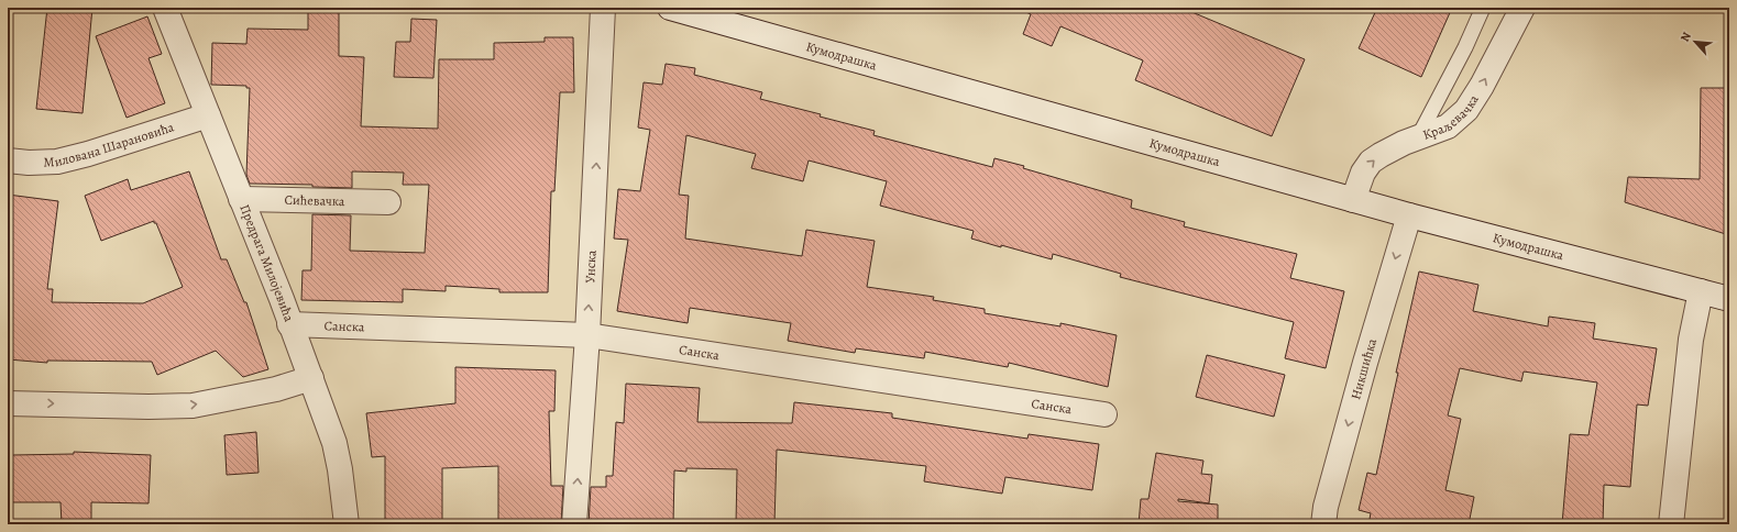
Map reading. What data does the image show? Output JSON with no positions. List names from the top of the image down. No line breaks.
{"streets":{"street":["Кумодрашка","Краљевачка","Милована Шарановића","Сићевачка","Предрага Милојевића","Унска","Санска","Никшићка"]},"crossings":[["Кумодрашка","Краљевачка"],["Кумодрашка","Никшићка"],["Милована Шарановића","Предрага Милојевића"],["Сићевачка","Предрага Милојевића"],["Предрага Милојевића","Санска"],["Унска","Санска"]],"one_way":["Краљевачка","Унска","Никшићка"],"north":"top left"}
